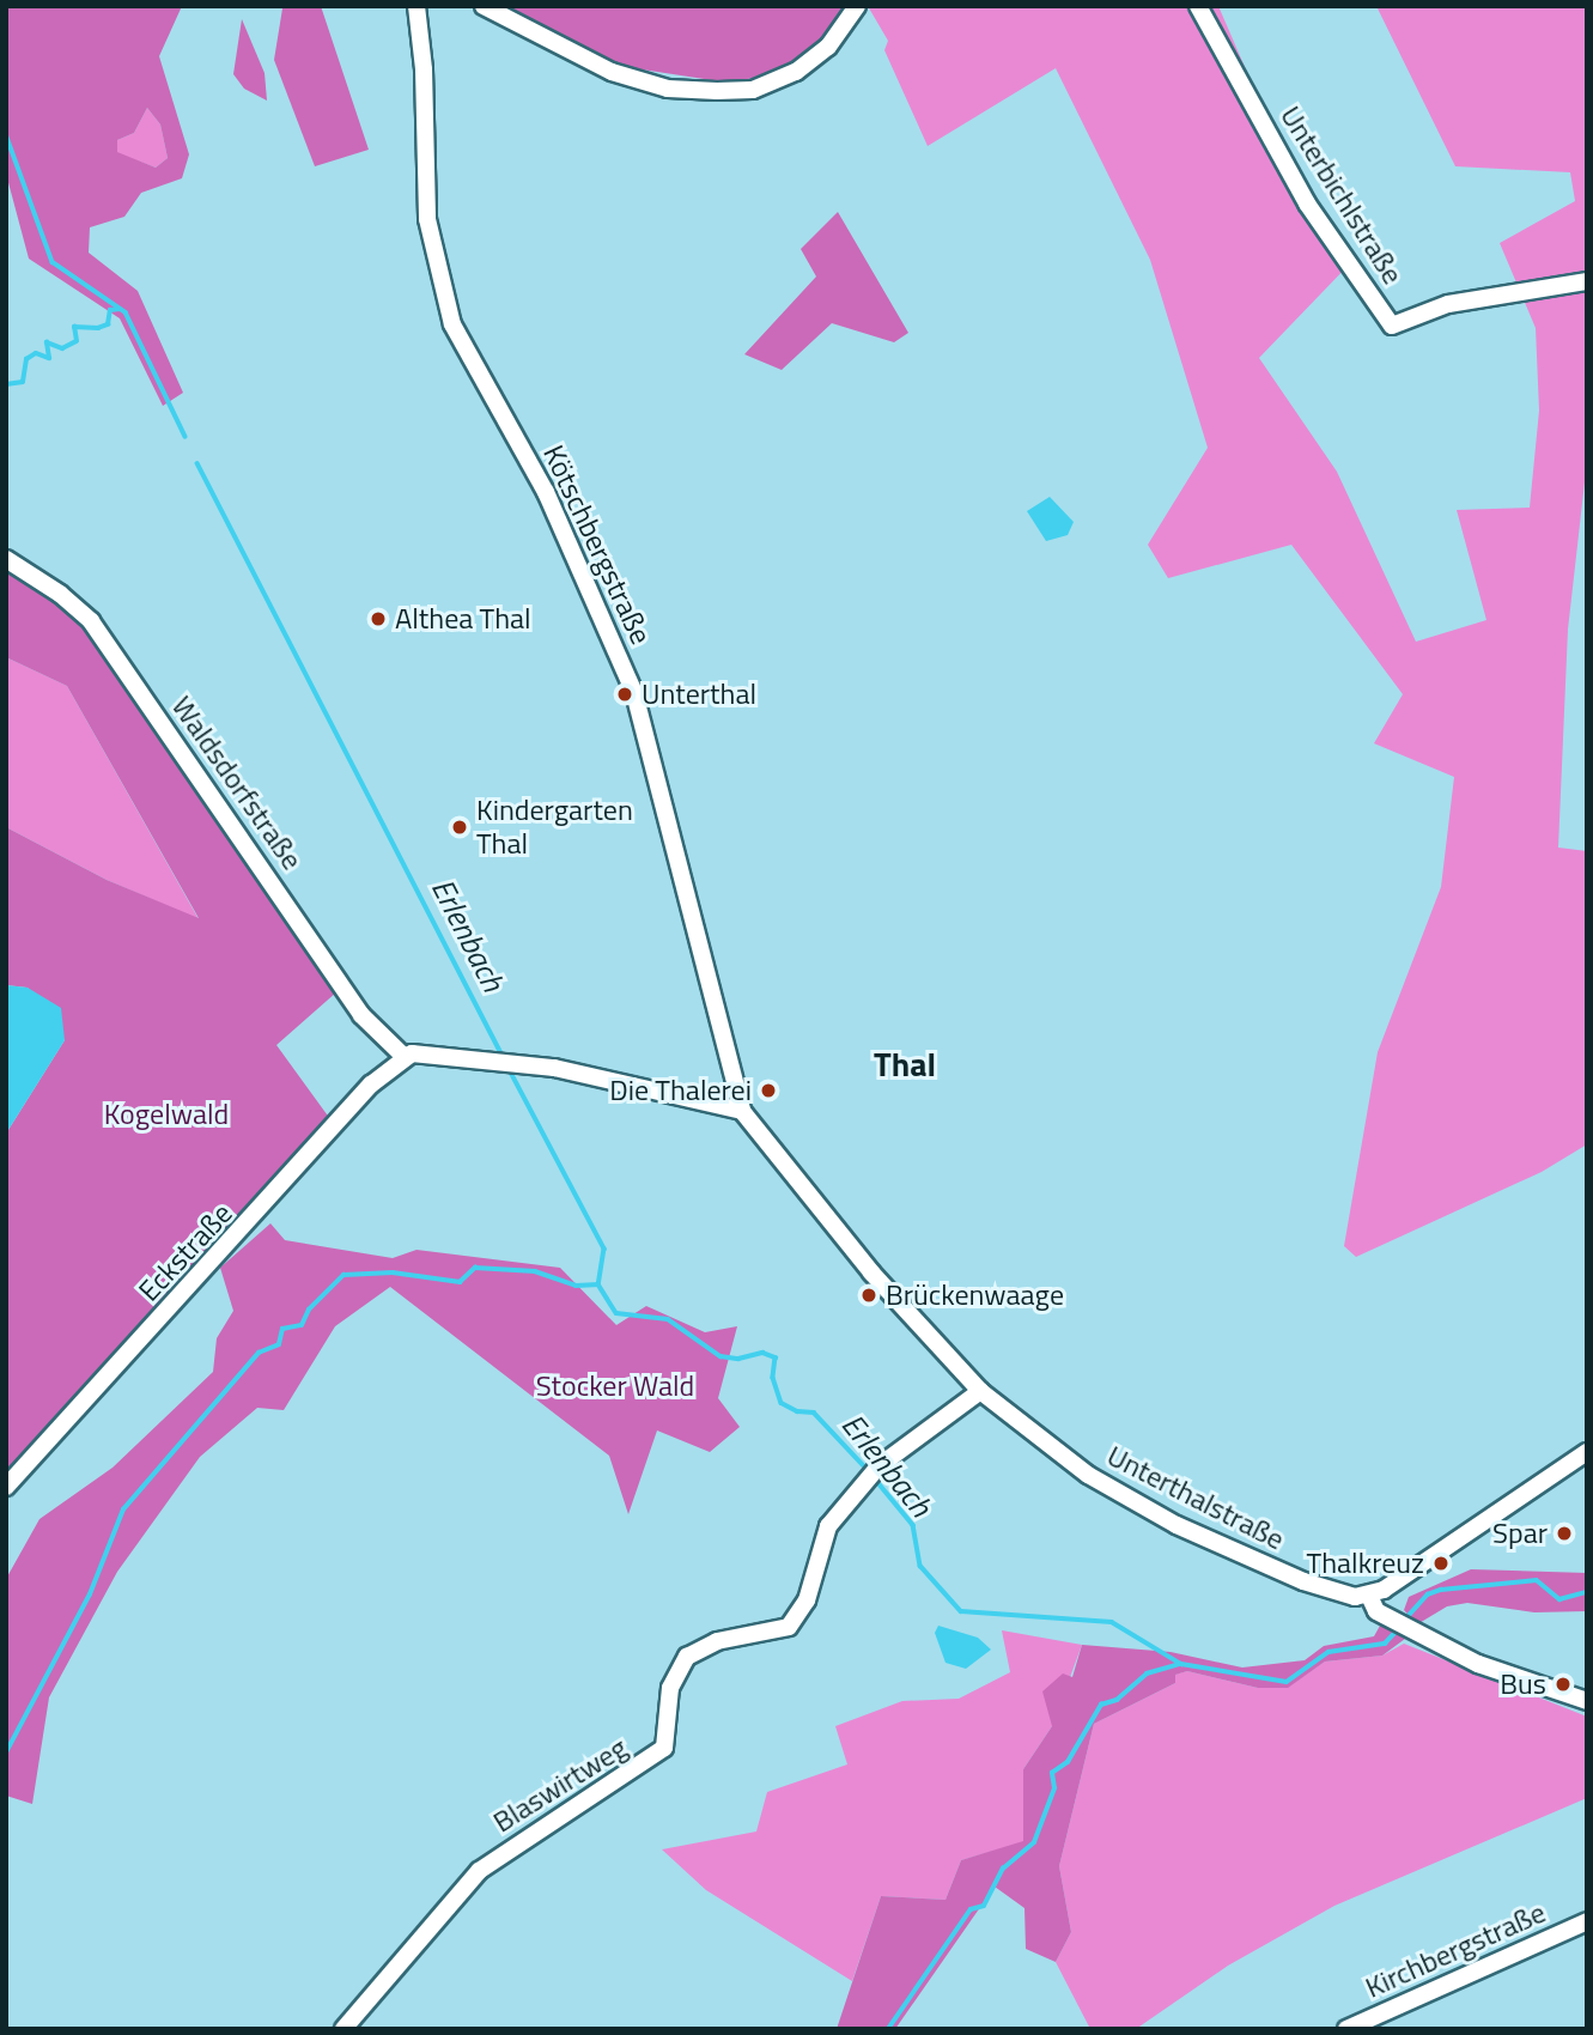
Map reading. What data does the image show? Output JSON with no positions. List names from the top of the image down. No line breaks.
{"streets":{"street":["Unterbichlstraße","Kötschbergstraße","Waldsdorfstraße","Eckstraße","Unterthalstraße","Blaswirtweg","Kirchbergstraße"]},"crossings":[["Kötschbergstraße","Unterthalstraße"],["Waldsdorfstraße","Eckstraße"],["Unterthalstraße","Blaswirtweg"]],"districts":["Thal"],"water":["Erlenbach"],"parks":["Kogelwald","Stocker Wald"],"places":["Althea Thal","Unterthal","Kindergarten Thal","Die Thalerei","Brückenwaage","Spar","Thalkreuz","Bus"]}
